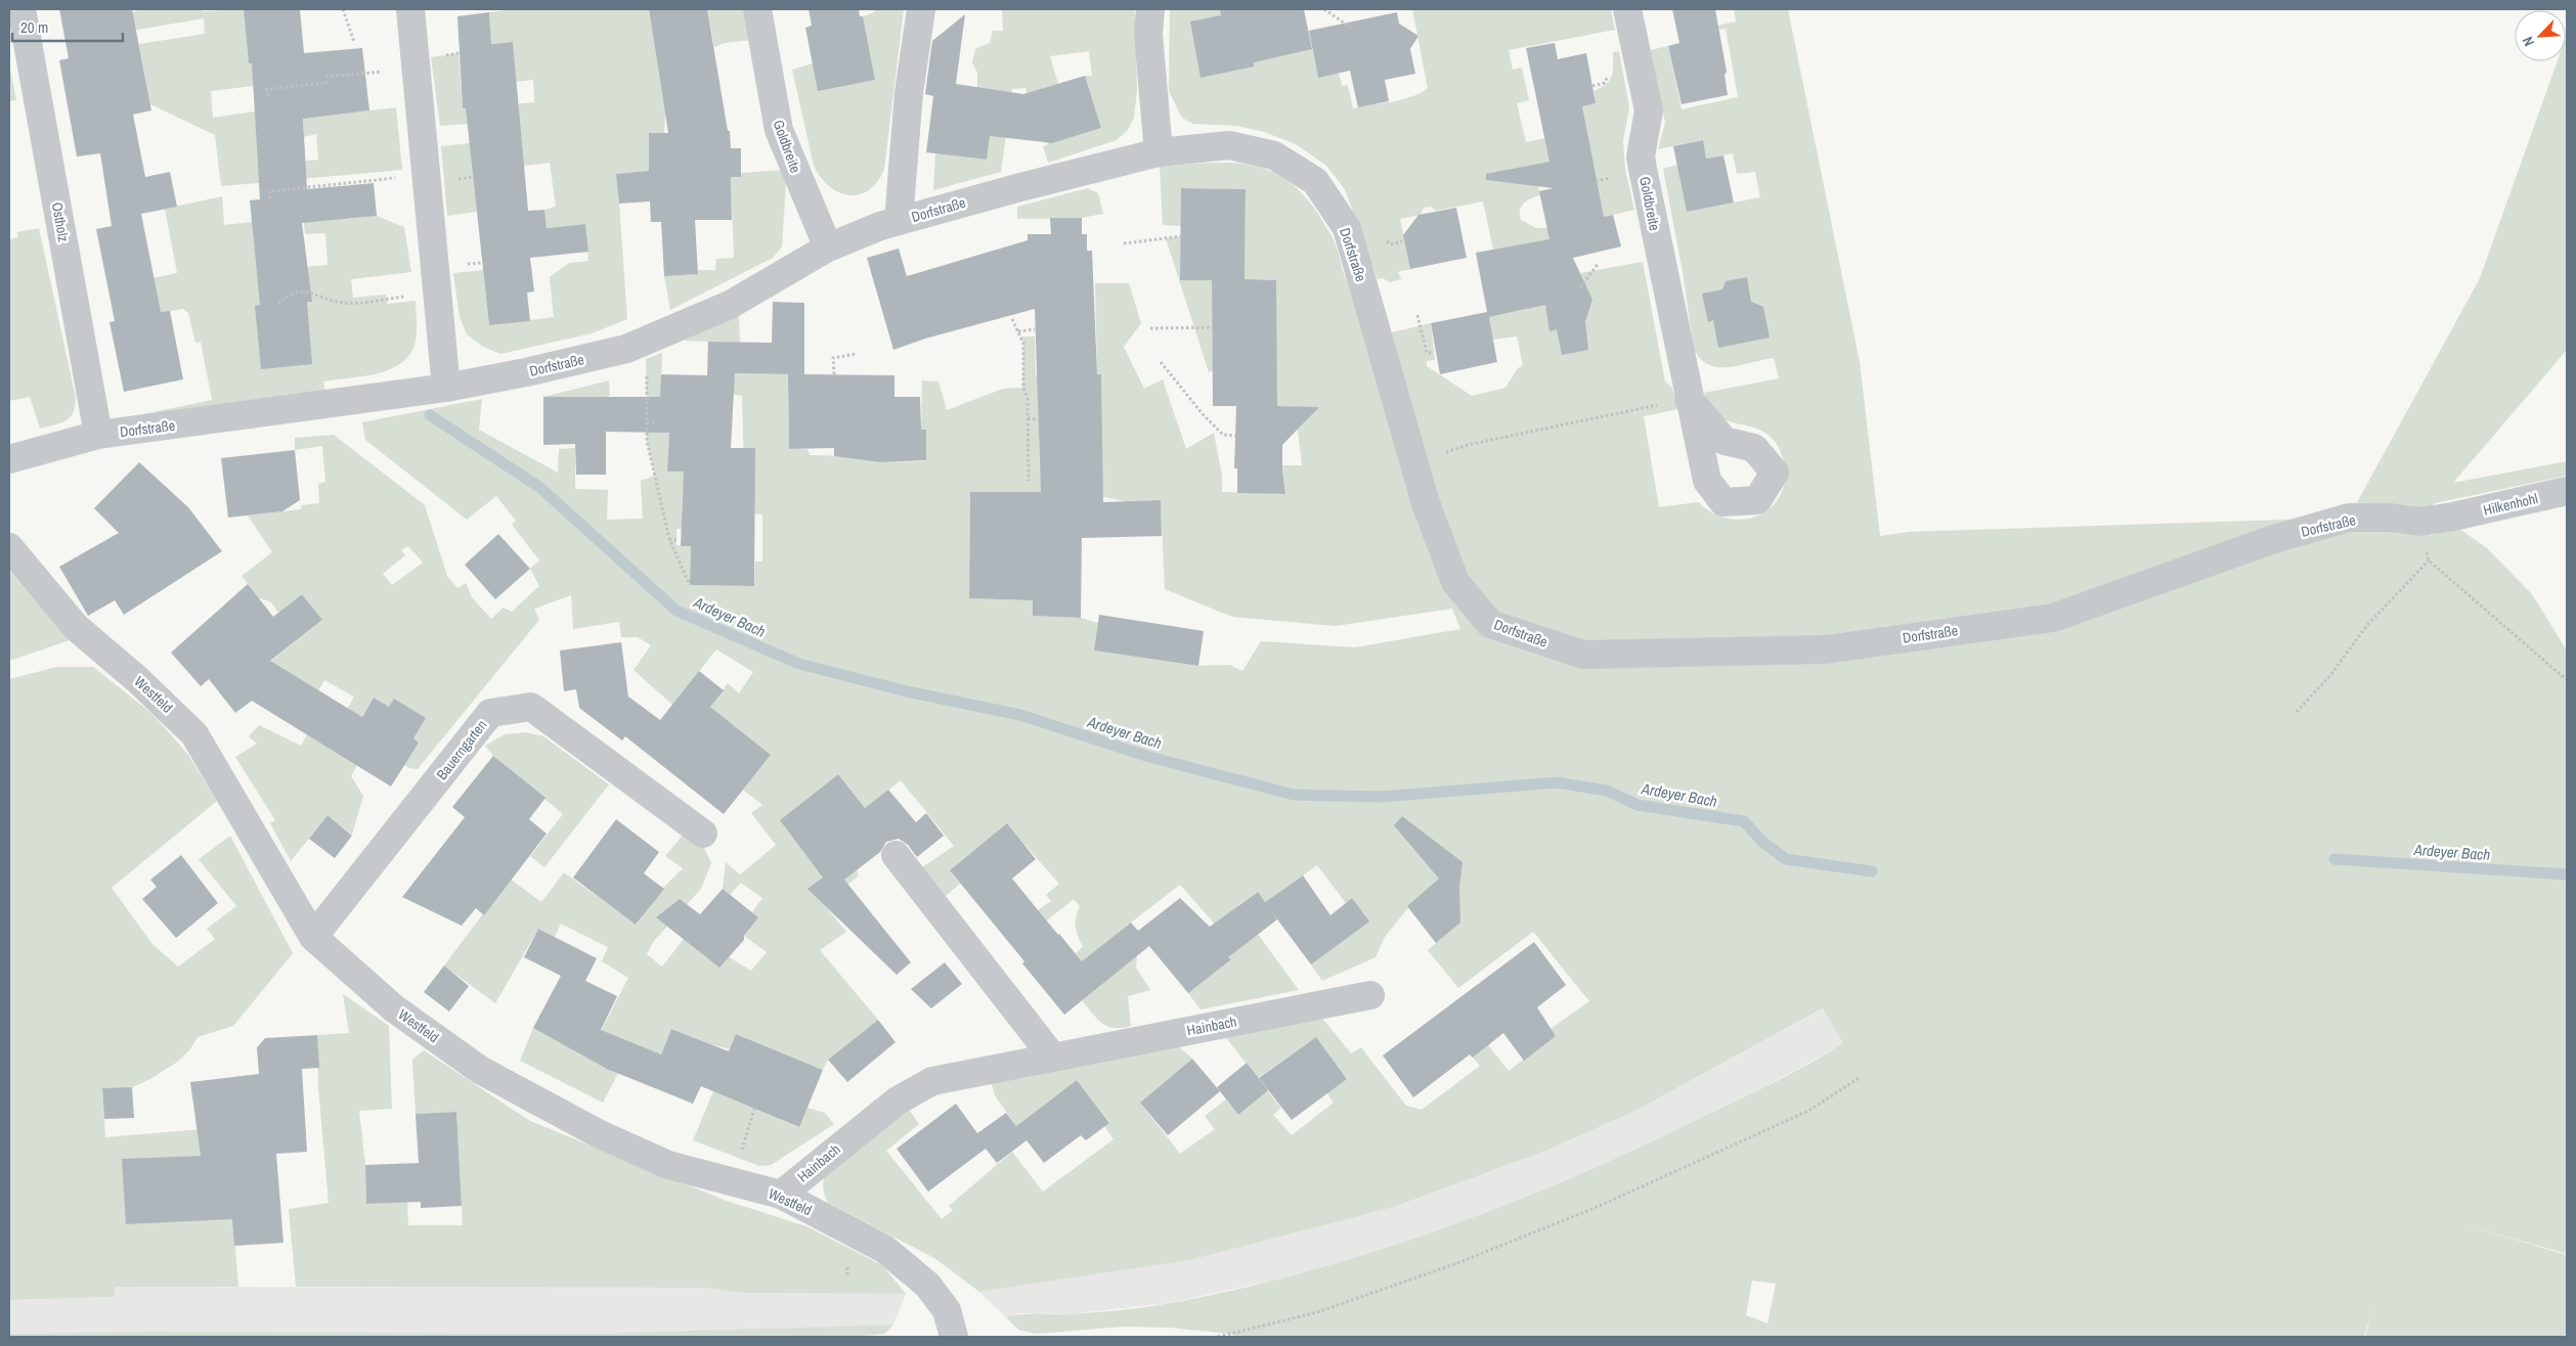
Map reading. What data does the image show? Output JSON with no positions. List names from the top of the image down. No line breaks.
{"streets":{"street":["Goldbreite","Dorfstraße","Ostholz","Hilkenhohl","Westfeld","Bauerngarten","Hainbach"]},"crossings":[["Goldbreite","Dorfstraße"],["Dorfstraße","Ostholz"],["Dorfstraße","Hilkenhohl"],["Westfeld","Bauerngarten"],["Westfeld","Hainbach"]],"water":["Ardeyer Bach"],"scale_bar":"20 m","north":"bottom left"}
